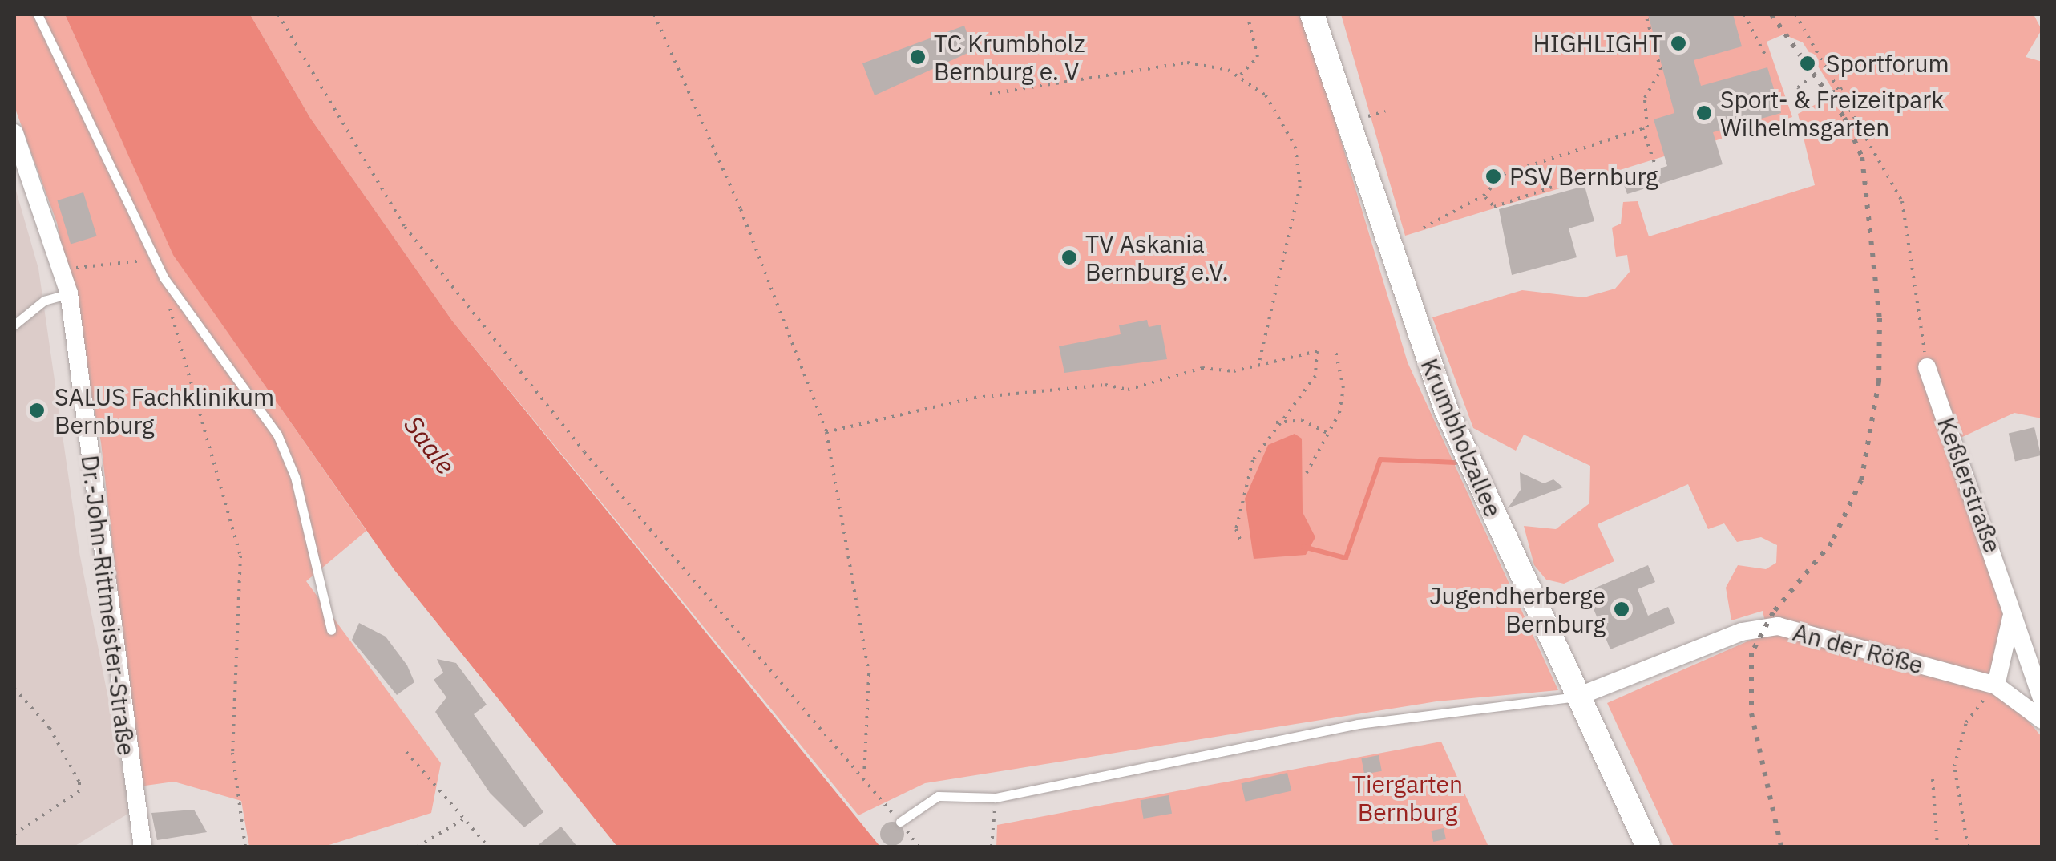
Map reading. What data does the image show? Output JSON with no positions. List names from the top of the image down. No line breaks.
{"streets":{"street":["Krumbholzallee","Keßlerstraße","Dr.-John-Rittmeister-Straße","An der Röße"]},"crossings":[["Krumbholzallee","An der Röße"],["Keßlerstraße","An der Röße"]],"water":["Saale"],"parks":["Tiergarten Bernburg"],"places":["HIGHLIGHT","TC Krumbholz Bernburg e. V","Sportforum","Sport- & Freizeitpark Wilhelmsgarten","PSV Bernburg","TV Askania Bernburg e.V.","SALUS Fachklinikum Bernburg","Jugendherberge Bernburg"]}
